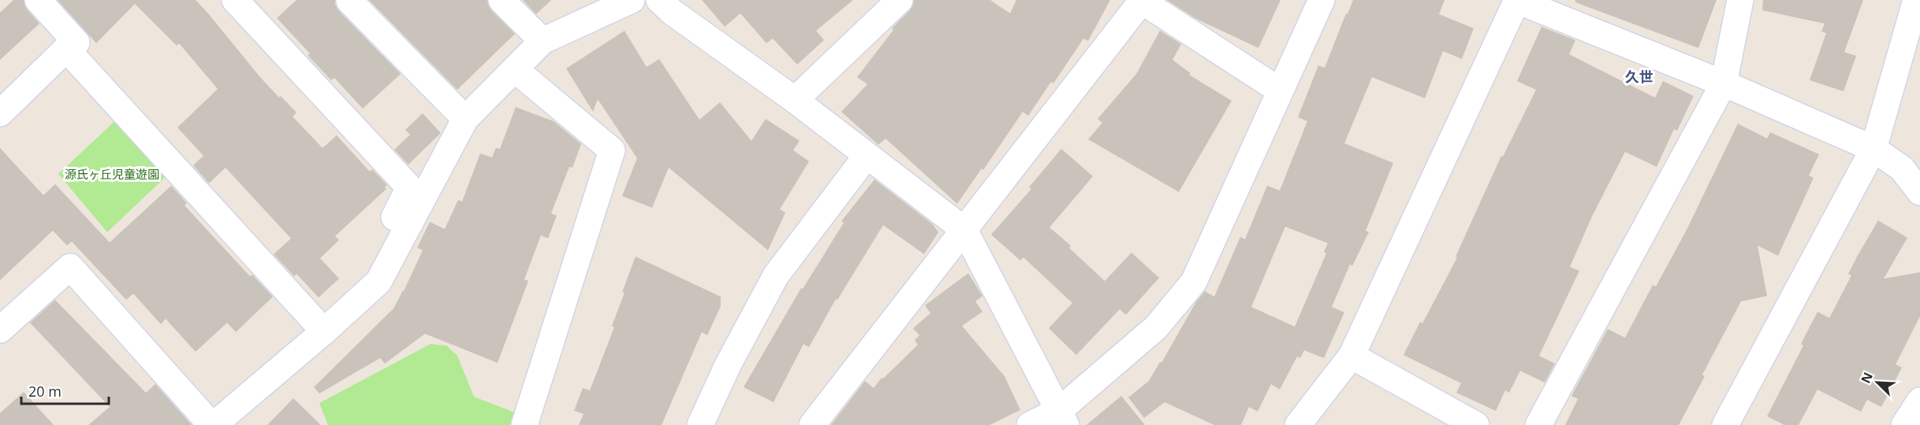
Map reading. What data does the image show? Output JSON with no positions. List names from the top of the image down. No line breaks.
{"districts":["久世"],"parks":["源氏ヶ丘児童遊園"],"scale_bar":"20 m","north":"top left"}
